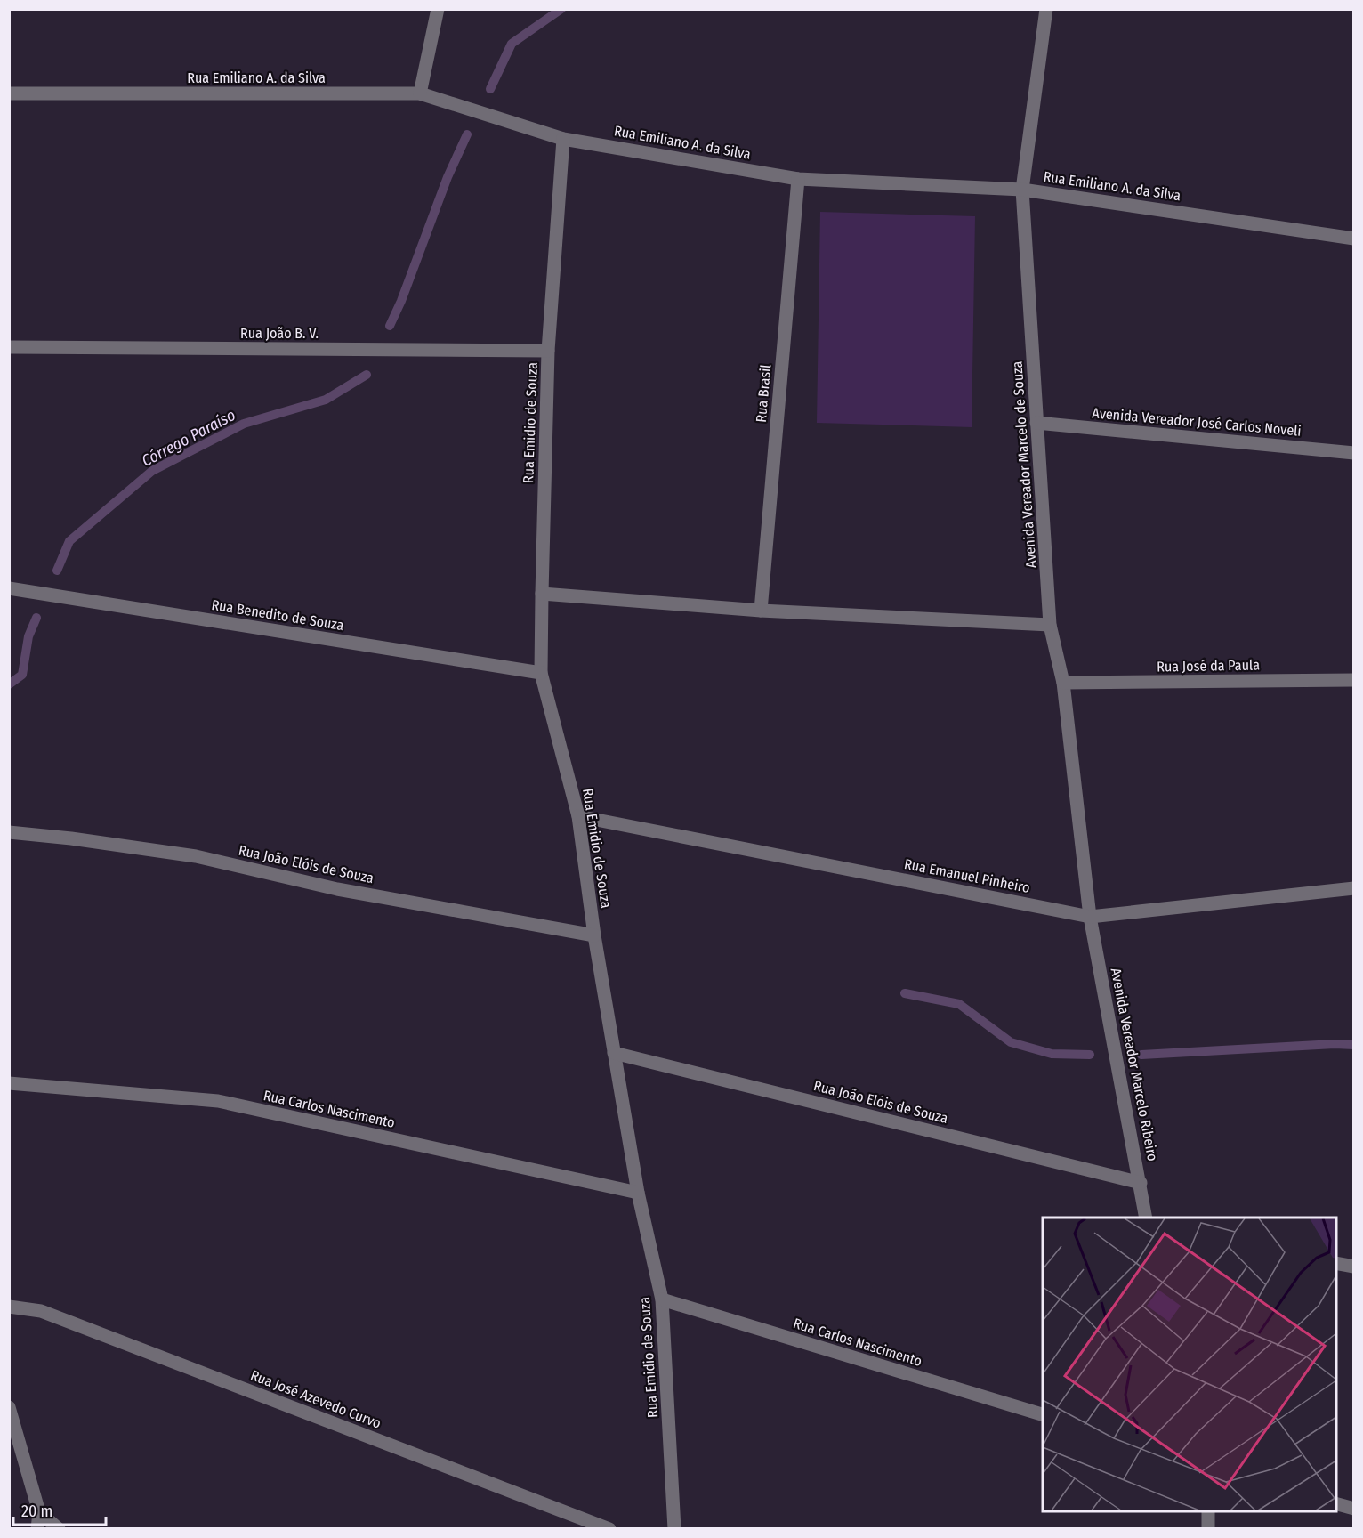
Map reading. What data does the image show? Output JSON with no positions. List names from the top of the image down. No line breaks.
{"streets":{"street":["Rua Emiliano A. da Silva","Rua João B. V.","Rua Brasil","Avenida Vereador José Carlos Noveli","Rua Emidio de Souza","Avenida Vereador Marcelo de Souza","Rua Benedito de Souza","Rua José da Paula","Rua João Elóis de Souza","Rua Emanuel Pinheiro","Avenida Vereador Marcelo Ribeiro","Rua Carlos Nascimento","Rua José Azevedo Curvo"]},"crossings":[["Rua Emiliano A. da Silva","Rua Brasil"],["Rua Emiliano A. da Silva","Rua Emidio de Souza"],["Rua Emiliano A. da Silva","Avenida Vereador Marcelo de Souza"],["Rua João B. V.","Rua Emidio de Souza"],["Avenida Vereador José Carlos Noveli","Avenida Vereador Marcelo de Souza"],["Rua Emidio de Souza","Rua Benedito de Souza"],["Rua Emidio de Souza","Rua João Elóis de Souza"],["Rua Emidio de Souza","Rua Emanuel Pinheiro"],["Rua Emidio de Souza","Rua Carlos Nascimento"],["Avenida Vereador Marcelo de Souza","Rua José da Paula"],["Avenida Vereador Marcelo de Souza","Rua Emanuel Pinheiro"],["Avenida Vereador Marcelo de Souza","Avenida Vereador Marcelo Ribeiro"],["Rua João Elóis de Souza","Avenida Vereador Marcelo Ribeiro"],["Rua Emanuel Pinheiro","Avenida Vereador Marcelo Ribeiro"]],"water":["Córrego Paraíso"],"scale_bar":"20 m"}
